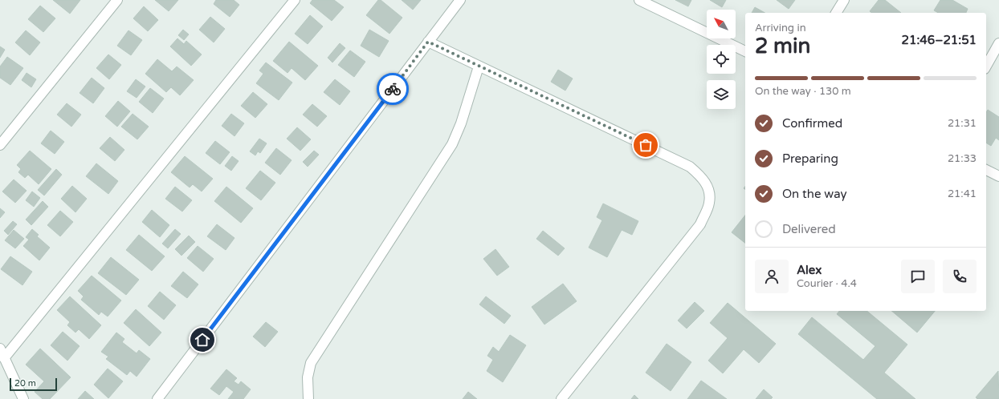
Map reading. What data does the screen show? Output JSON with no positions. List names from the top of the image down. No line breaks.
{"scale_bar":"20 m","north":"top left","page":{"heading":["2 min","Arriving in","21:46–21:51"],"panel":["Alex","Courier · 4.4"],"bar":"On the way · 130 m","list":[["Confirmed","21:31"],["Preparing","21:33"],["On the way","21:41"],"Delivered"],"scale":"20 m"}}
